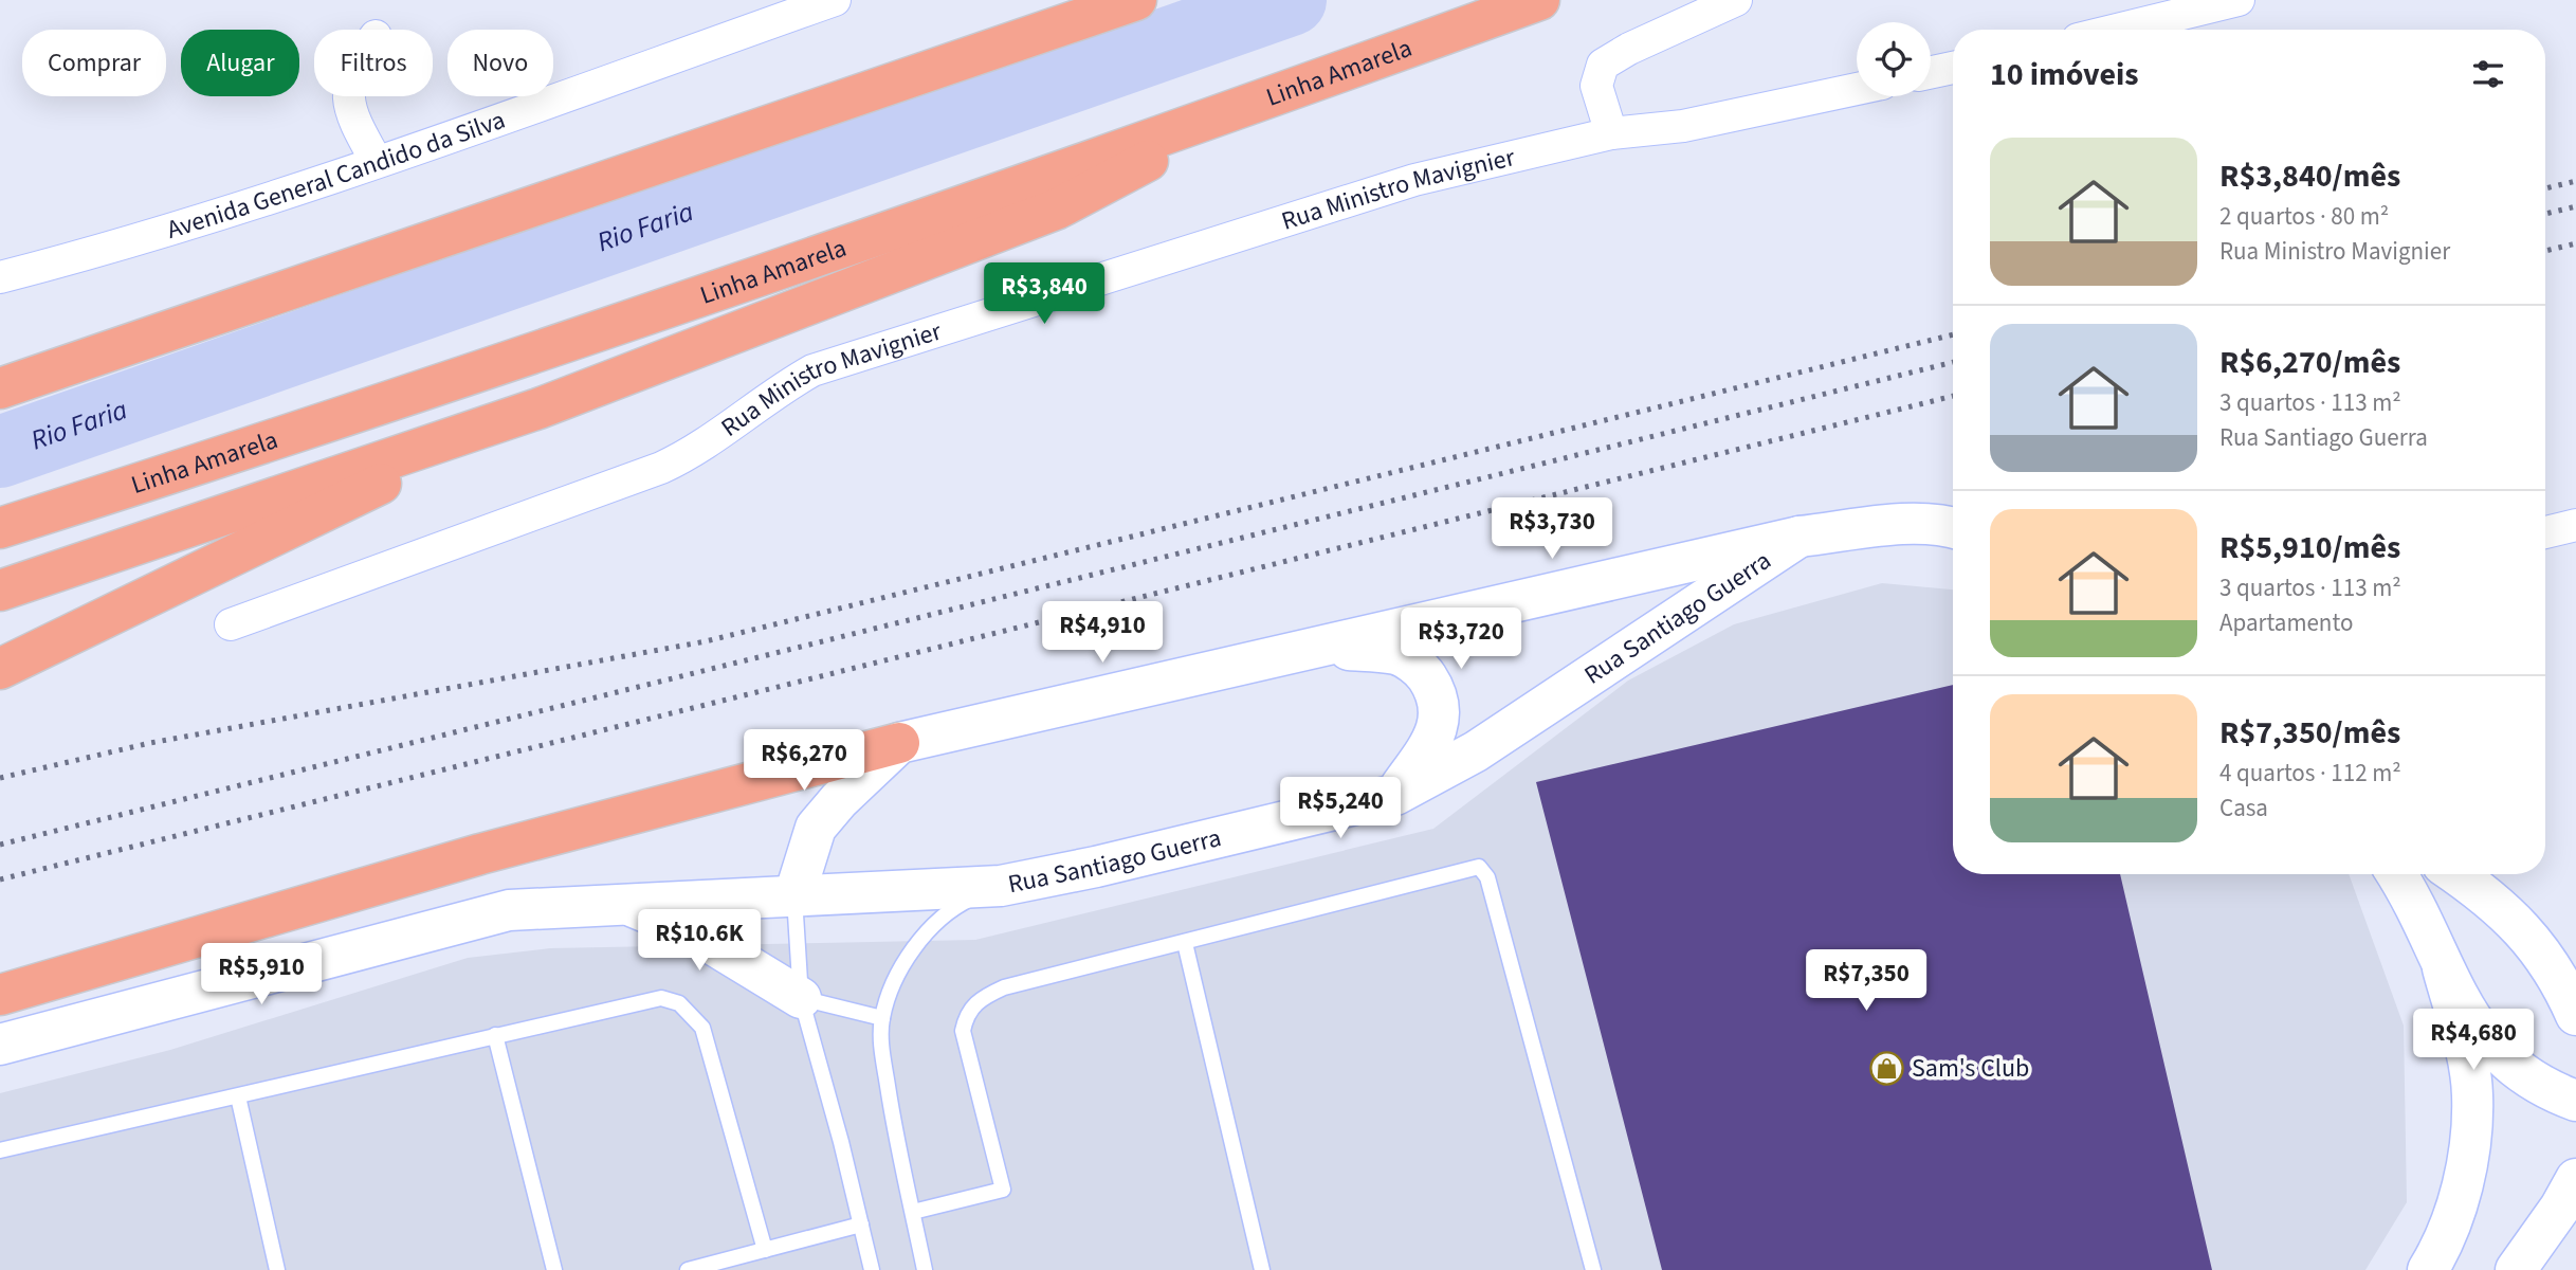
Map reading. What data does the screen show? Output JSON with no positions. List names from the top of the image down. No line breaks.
{"streets":{"highway":["Linha Amarela"],"main road":["Rua Santiago Guerra"],"street":["Avenida General Candido da Silva","Rua Ministro Mavignier"]},"water":["Rio Faria"],"places":{"shop":["Sam's Club"]},"page":{"chip":["Comprar","Alugar","Filtros","Novo"],"heading":"10 imóveis","list":[{"name":"R$3,840/mês","note":"2 quartos · 80 m² · Rua Ministro Mavignier"},{"name":"R$6,270/mês","note":"3 quartos · 113 m² · Rua Santiago Guerra"},{"name":"R$5,910/mês","note":"3 quartos · 113 m² · Apartamento"},{"name":"R$7,350/mês","note":"4 quartos · 112 m² · Casa"}],"price":["R$3,840","R$3,730","R$4,910","R$3,720","R$6,270","R$5,240","R$10.6K","R$5,910","R$7,350","R$4,680"]}}
